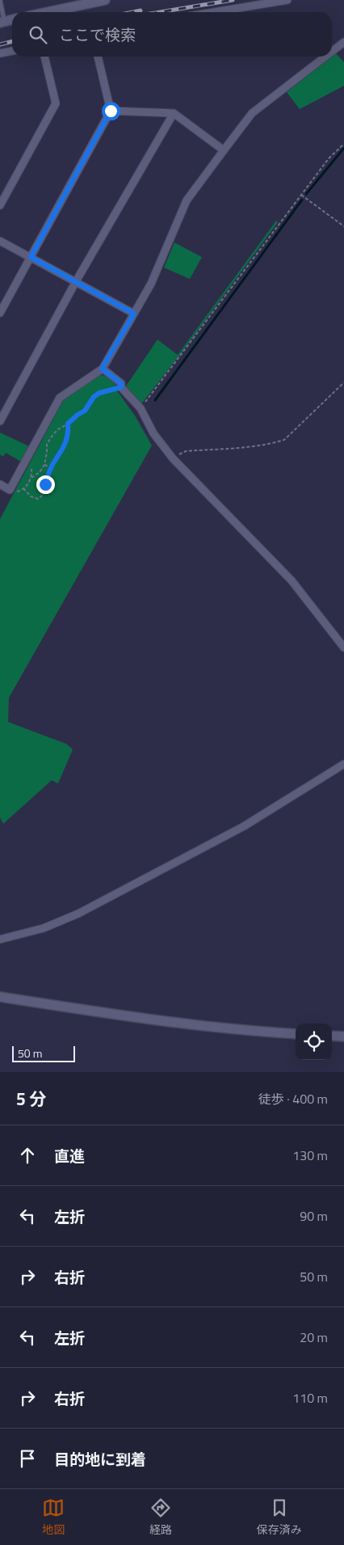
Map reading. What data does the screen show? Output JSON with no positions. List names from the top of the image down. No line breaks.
{"scale_bar":"50 m","page":{"search":"ここで検索","scale":"50 m","heading":["5 分","徒歩 · 400 m"],"list":[["直進","130 m"],["左折","90 m"],["右折","50 m"],["左折","20 m"],["右折","110 m"],"目的地に到着"],"nav":["地図","経路","保存済み"]}}
